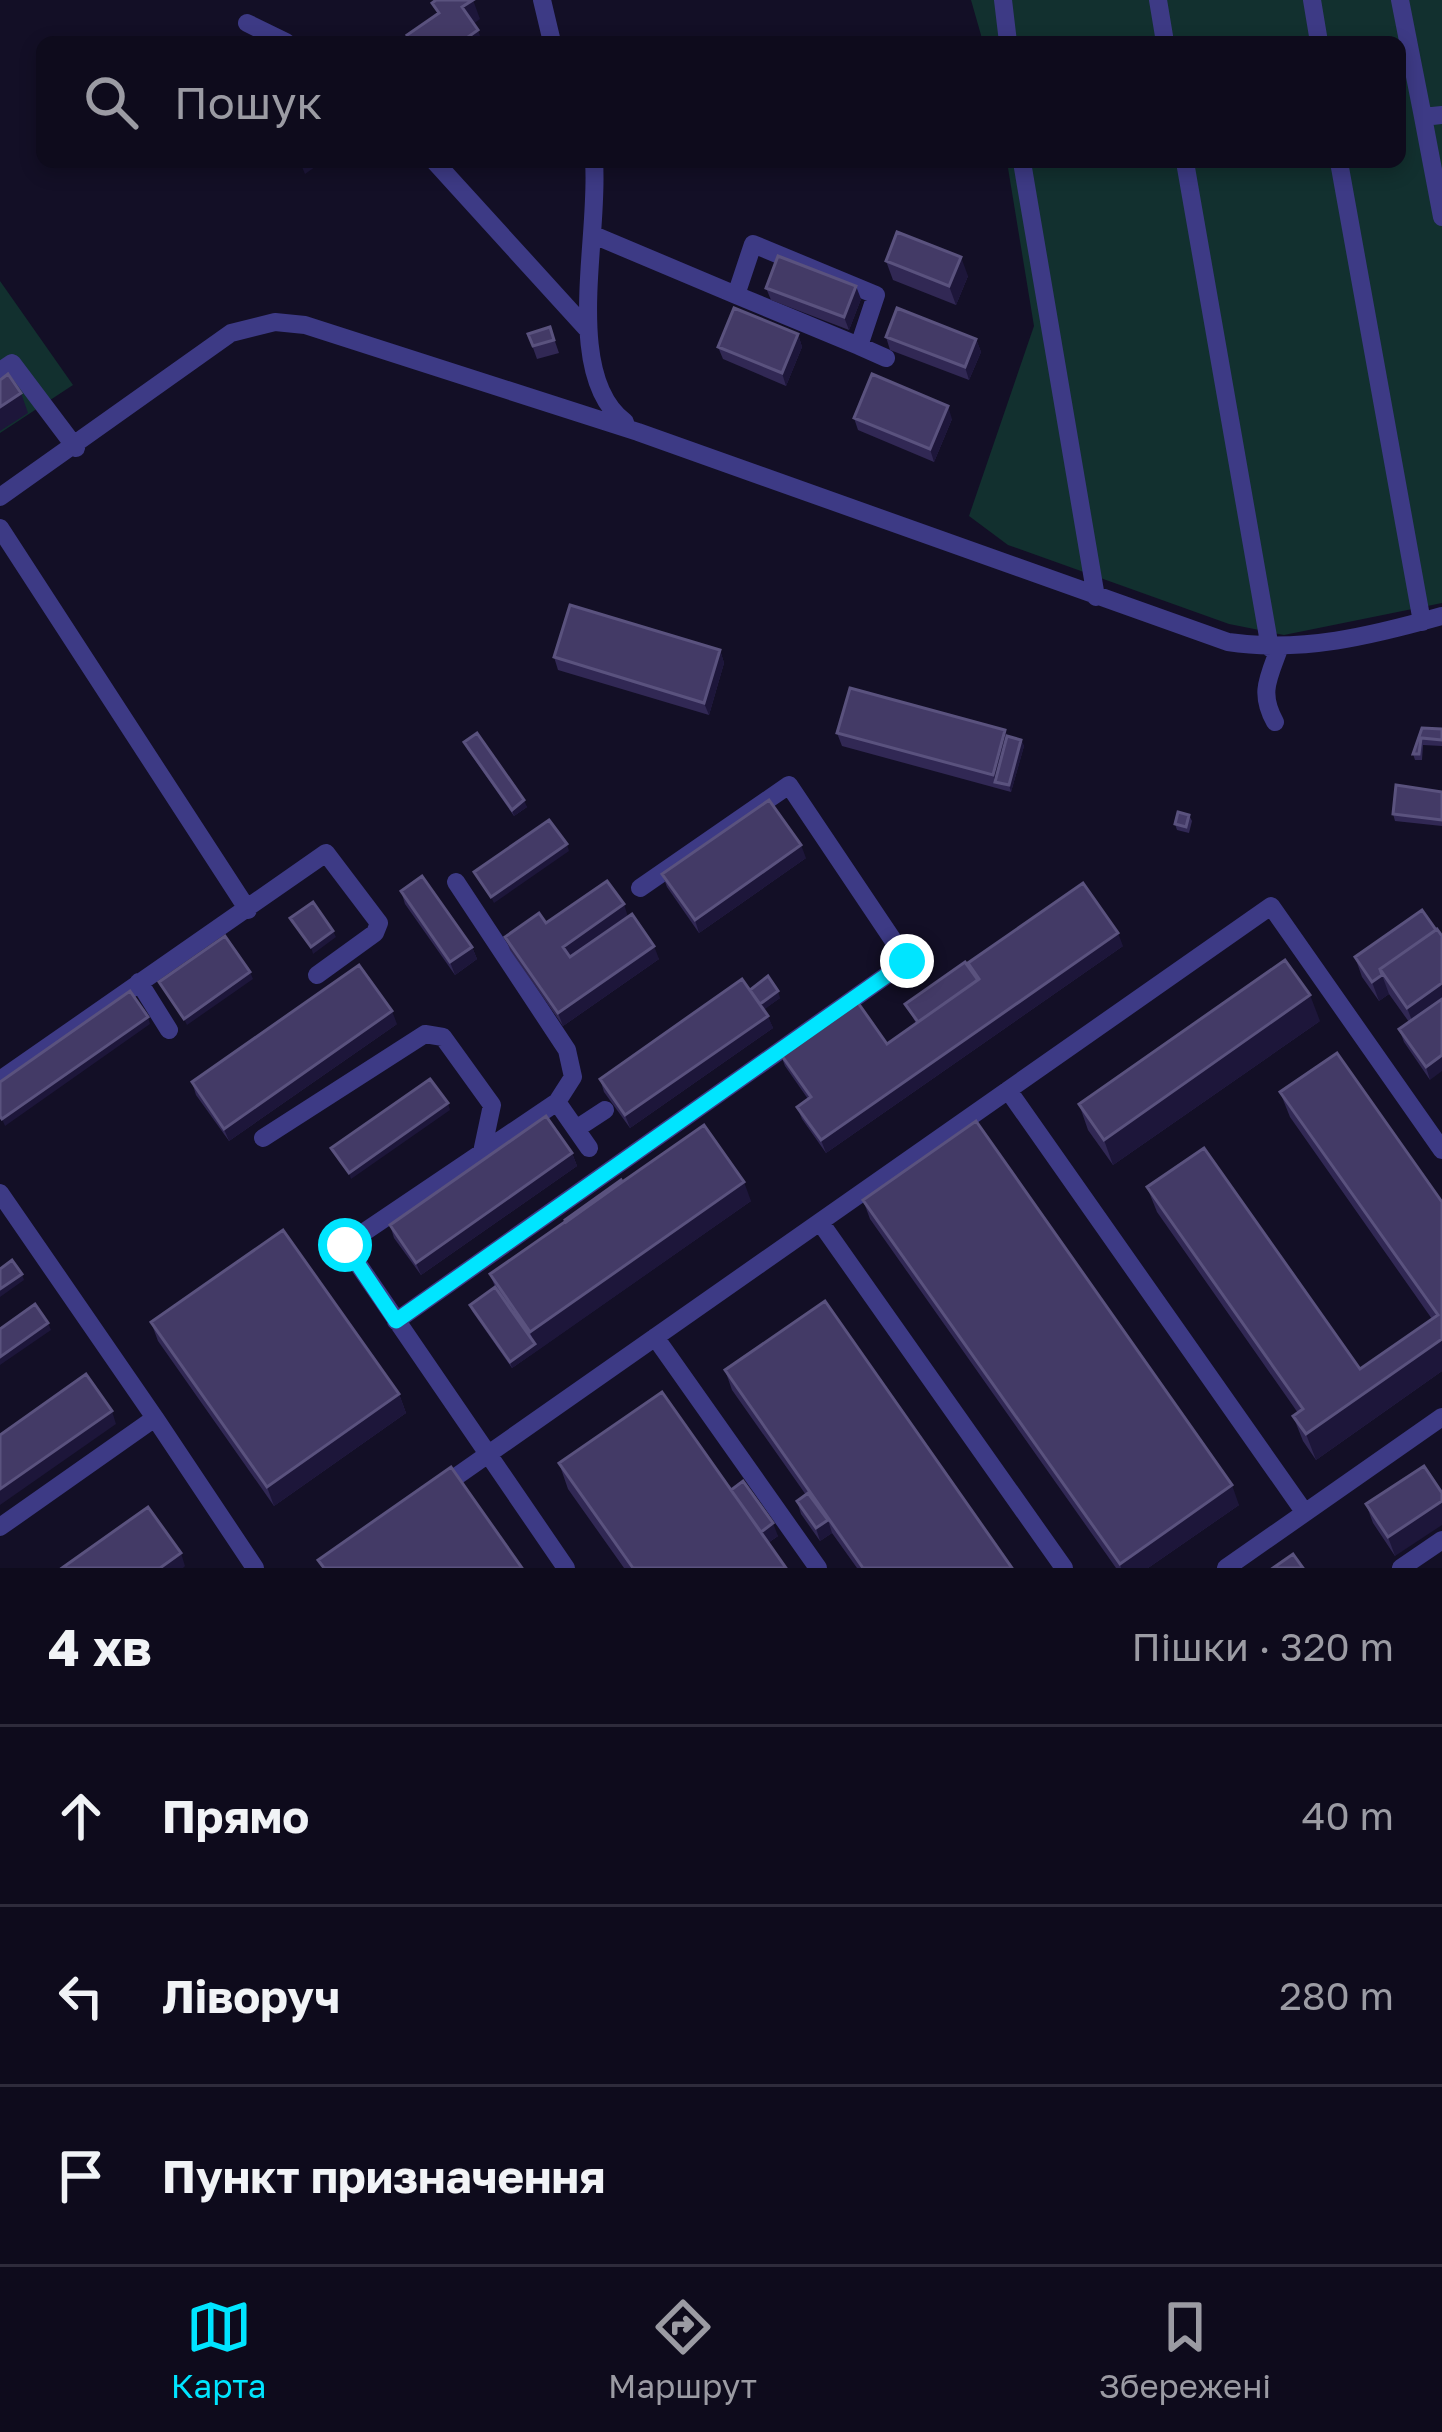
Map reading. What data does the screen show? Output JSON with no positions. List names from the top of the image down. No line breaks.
{"page":{"search":"Пошук","heading":["4 хв","Пішки · 320 m"],"list":[["Прямо","40 m"],["Ліворуч","280 m"],"Пункт призначення"],"nav":["Карта","Маршрут","Збережені"]}}
